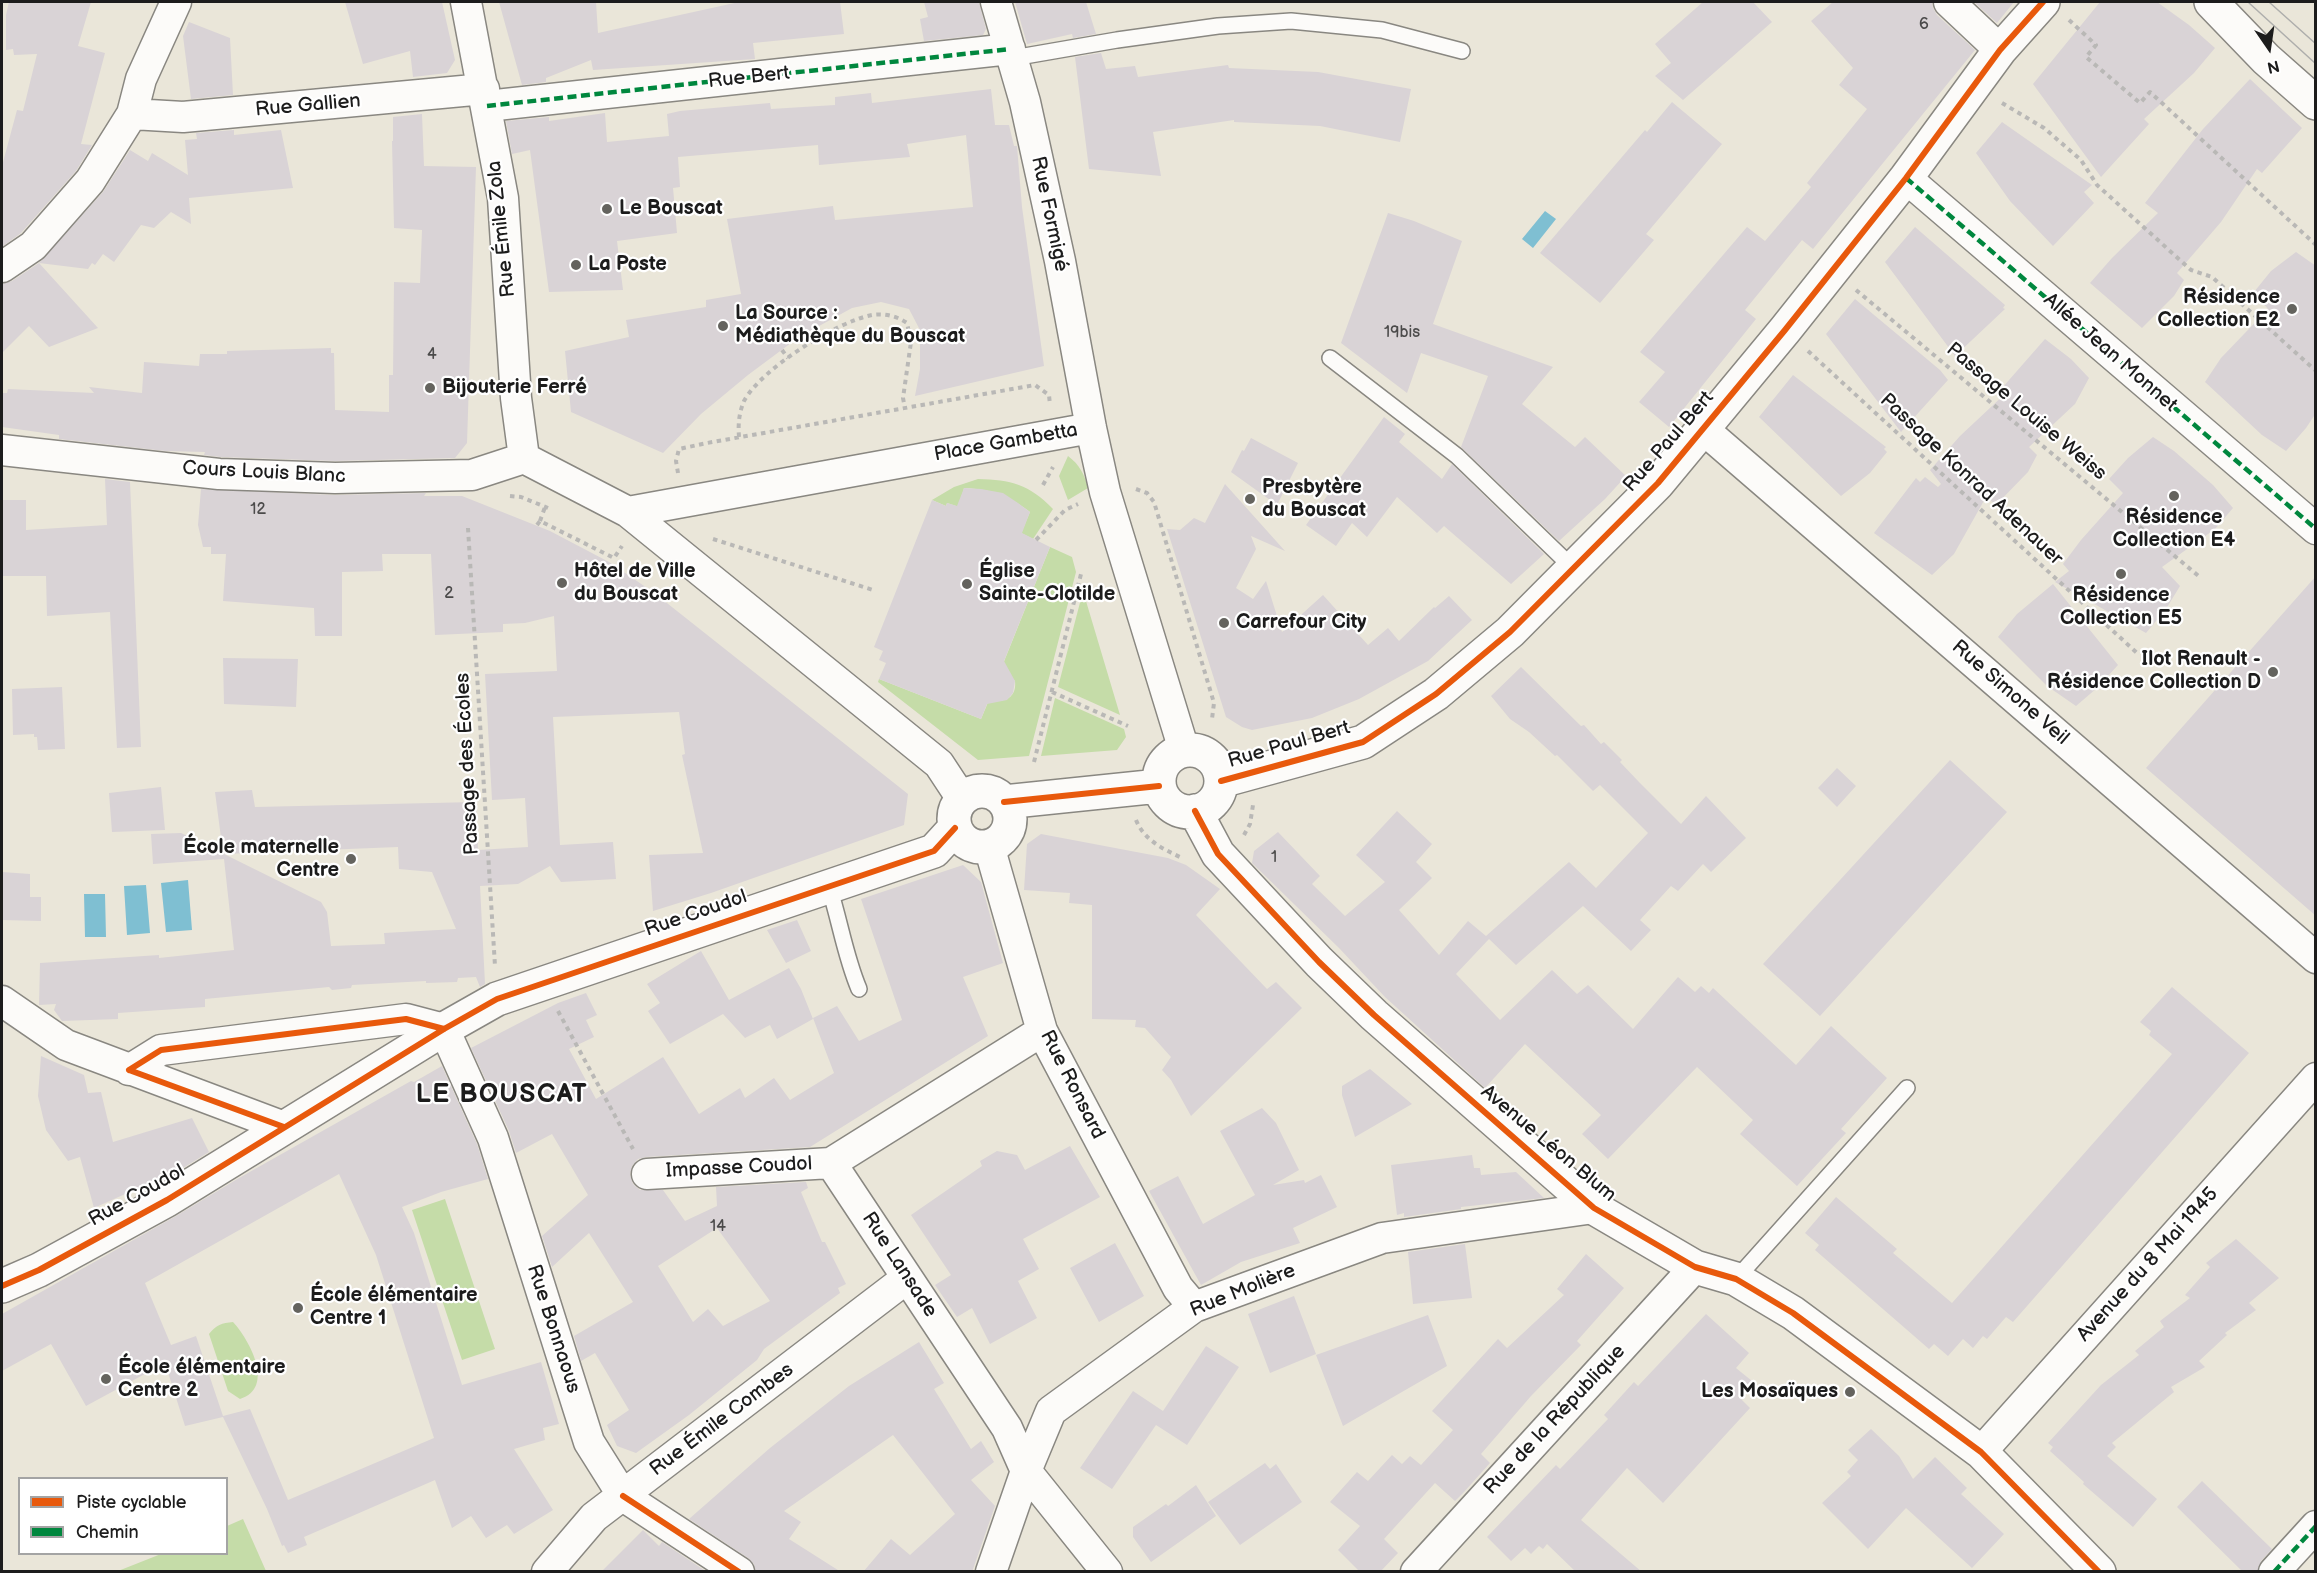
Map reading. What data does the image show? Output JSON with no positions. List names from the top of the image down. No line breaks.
{"streets":{"street":["Rue Bert","Rue Gallien","Rue Formigé","Rue Émile Zola","Allée Jean Monnet","Rue Paul Bert","Place Gambetta","Cours Louis Blanc","Rue Simone Veil","Rue Coudol","Rue Ronsard","Avenue Léon Blum","Impasse Coudol","Rue Lansade","Avenue du 8 Mai 1945","Rue Molière","Rue Bonnaous","Rue Émile Combes","Rue de la République"],"path":["Passage Louise Weiss","Passage Konrad Adenauer","Passage des Écoles"]},"crossings":[["Rue Bert","Rue Gallien"],["Rue Bert","Rue Formigé"],["Rue Bert","Rue Émile Zola"],["Rue Gallien","Rue Émile Zola"],["Rue Formigé","Place Gambetta"],["Rue Émile Zola","Cours Louis Blanc"],["Allée Jean Monnet","Rue Paul Bert"],["Passage Louise Weiss","Rue Paul Bert"],["Rue Paul Bert","Passage Konrad Adenauer"],["Rue Paul Bert","Rue Simone Veil"],["Passage des Écoles","Rue Coudol"],["Rue Coudol","Rue Ronsard"],["Rue Coudol","Impasse Coudol"],["Rue Coudol","Rue Bonnaous"],["Rue Ronsard","Rue Molière"],["Avenue Léon Blum","Avenue du 8 Mai 1945"],["Avenue Léon Blum","Rue Molière"],["Avenue Léon Blum","Rue de la République"],["Impasse Coudol","Rue Lansade"],["Rue Lansade","Rue Molière"],["Rue Lansade","Rue Émile Combes"],["Rue Bonnaous","Rue Émile Combes"]],"districts":["LE BOUSCAT"],"places":["Le Bouscat","La Poste","Résidence Collection E2","La Source : Médiathèque du Bouscat","Bijouterie Ferré","Résidence Collection E4","Presbytère du Bouscat","Résidence Collection E5","Hôtel de Ville du Bouscat","Église Sainte-Clotilde","Carrefour City","Ilot Renault - Résidence Collection D","École maternelle Centre","École élémentaire Centre 1","École élémentaire Centre 2","Les Mosaïques"],"house_numbers":["6","19bis","4","12","2","1","14"],"legend":["Piste cyclable","Chemin"],"north":"bottom"}
